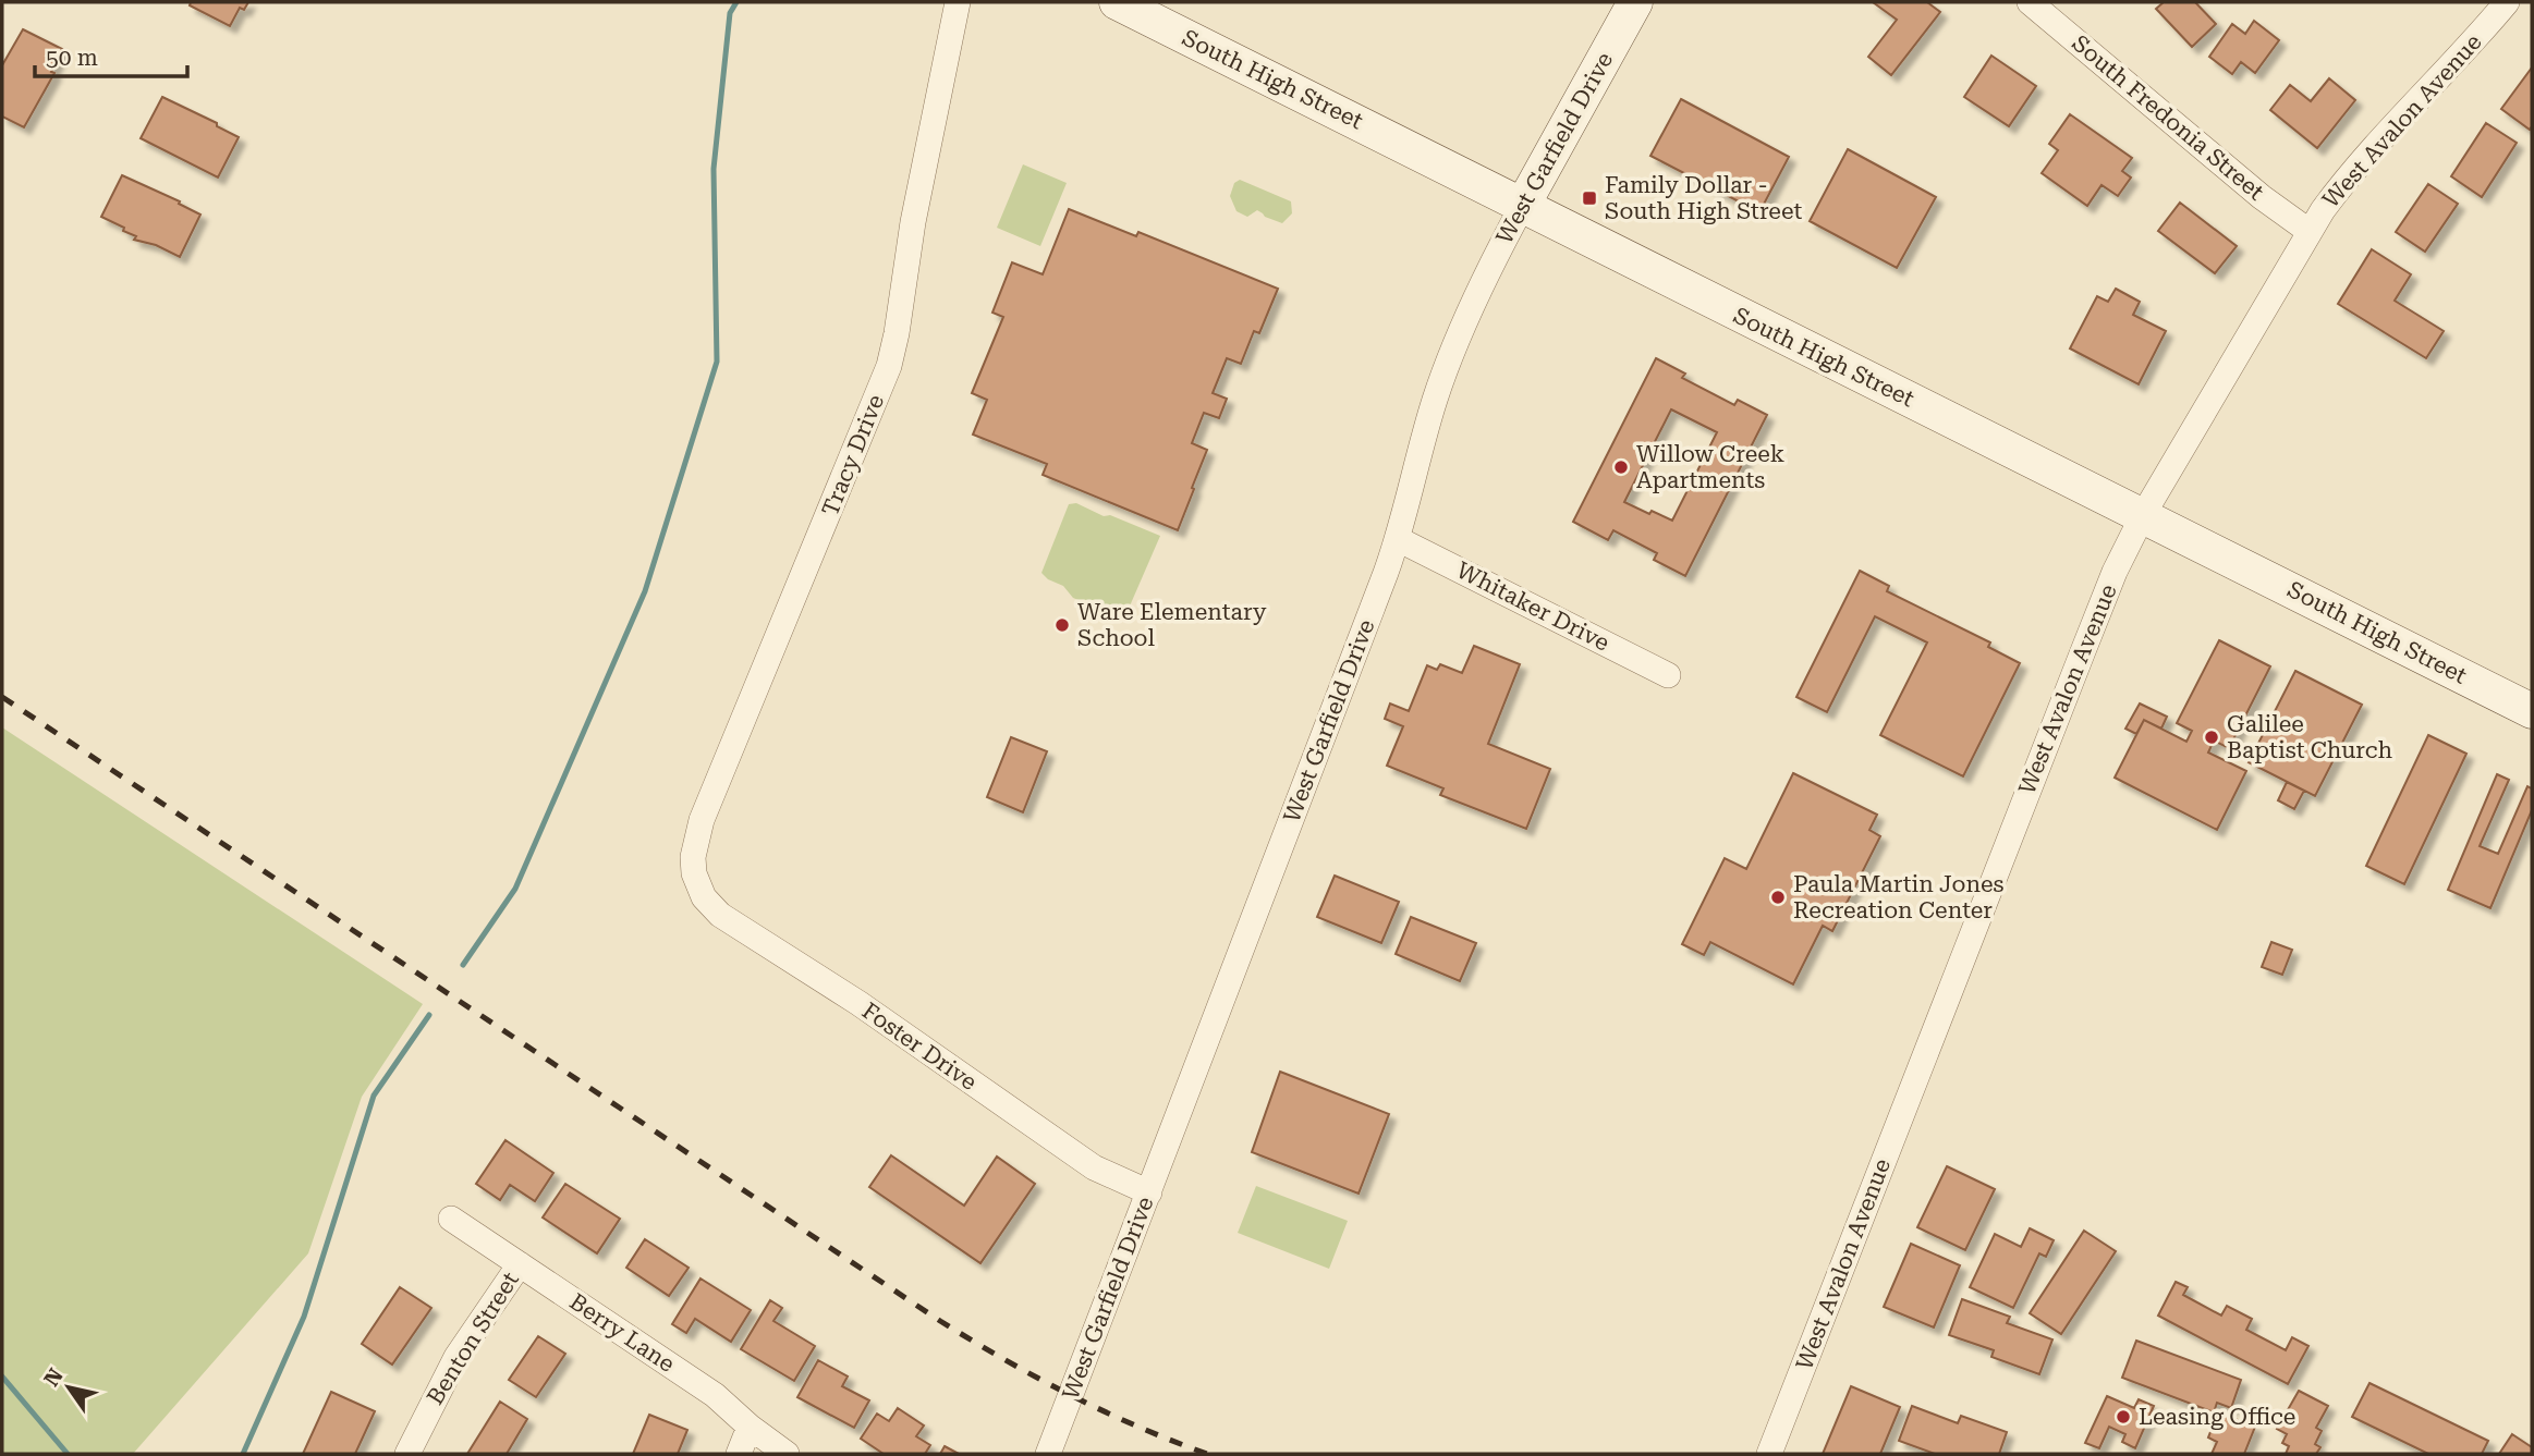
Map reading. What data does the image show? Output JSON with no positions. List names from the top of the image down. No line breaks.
{"streets":{"main road":["South High Street","West Garfield Drive"],"street":["South Fredonia Street","West Avalon Avenue","Tracy Drive","Whitaker Drive","Foster Drive","Berry Lane","Benton Street"]},"crossings":[["South High Street","West Avalon Avenue"],["South High Street","West Garfield Drive"],["South Fredonia Street","West Avalon Avenue"],["West Garfield Drive","Whitaker Drive"],["West Garfield Drive","Foster Drive"],["Tracy Drive","Foster Drive"],["Berry Lane","Benton Street"]],"places":{"transit":["Family Dollar - South High Street"],"other":["Willow Creek Apartments","Ware Elementary School","Galilee Baptist Church","Paula Martin Jones Recreation Center","Leasing Office"]},"scale_bar":"50 m","north":"top left"}
